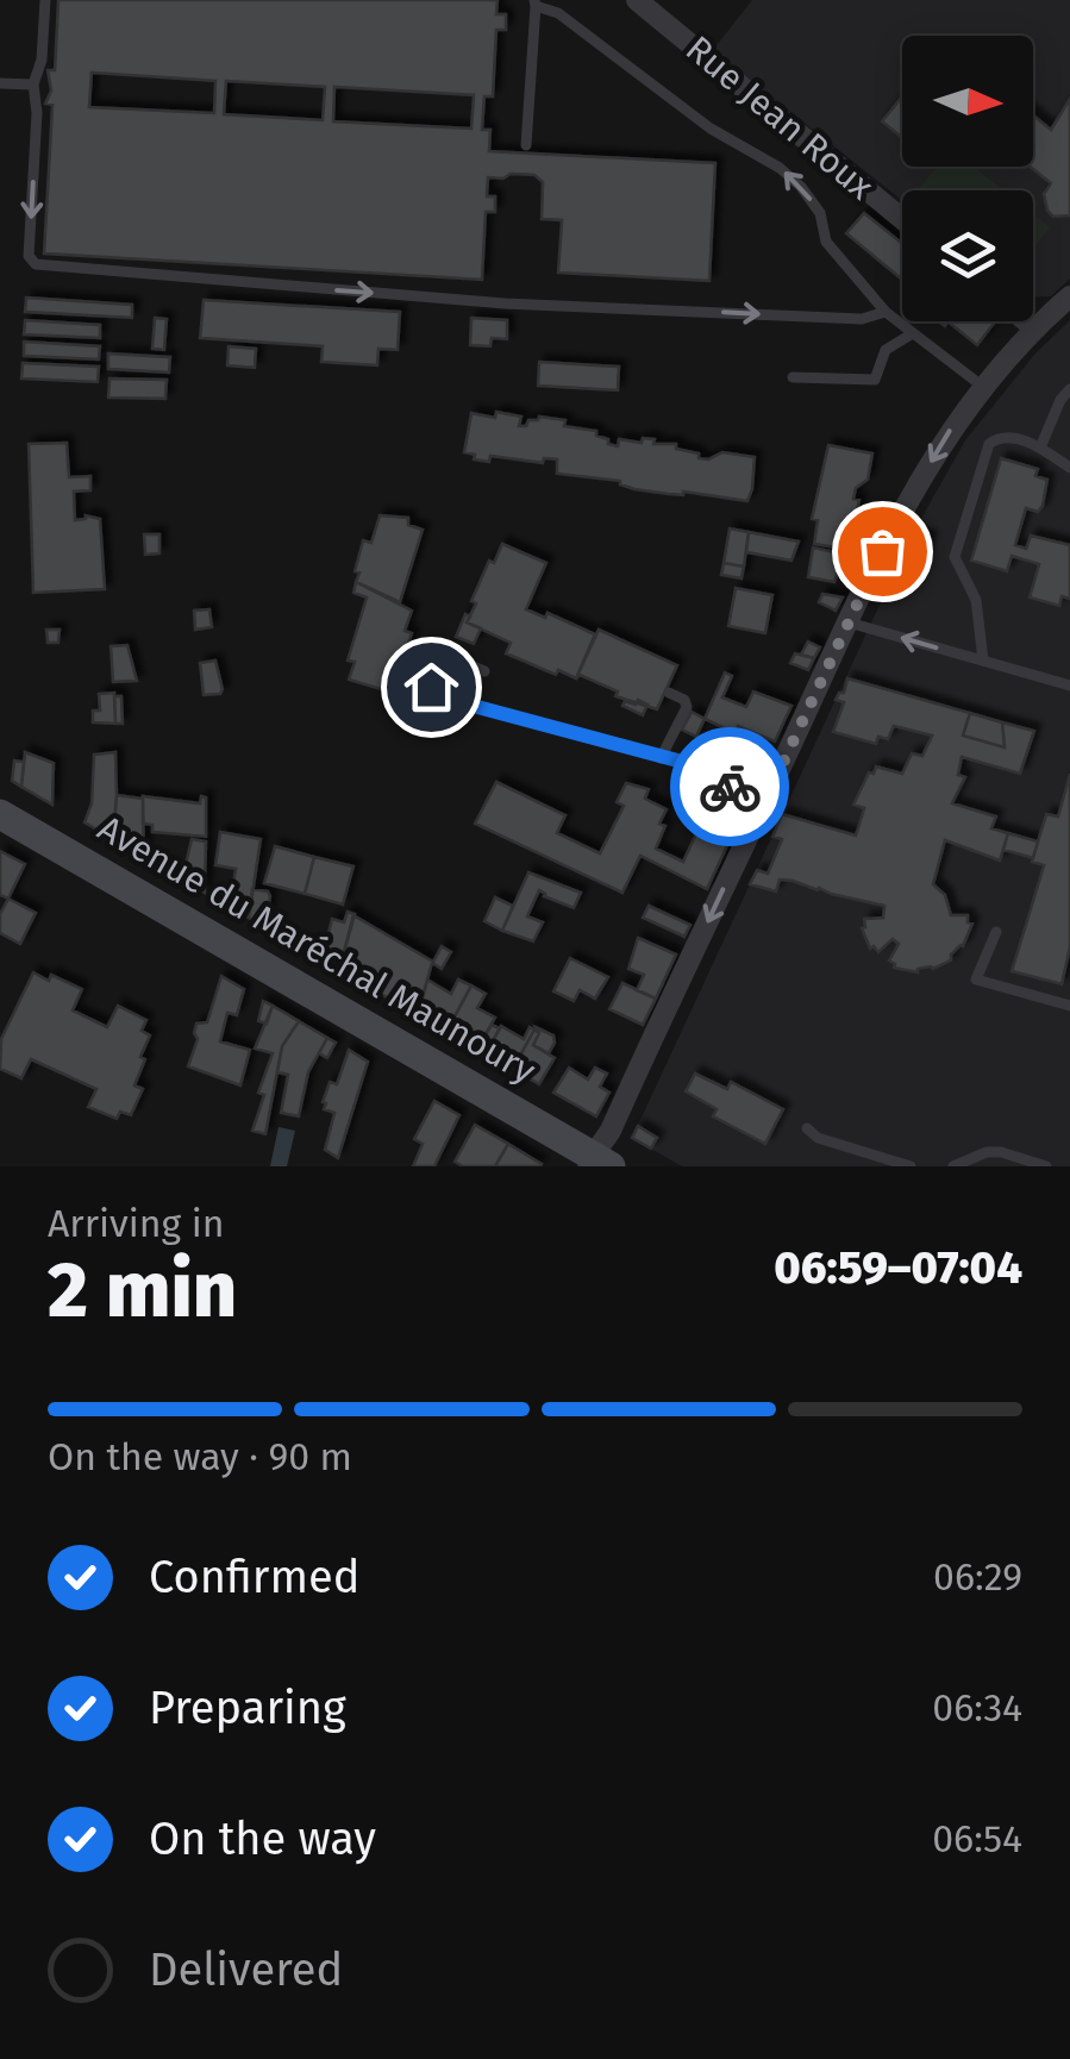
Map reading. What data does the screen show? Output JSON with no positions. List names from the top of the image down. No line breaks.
{"streets":{"main road":["Avenue du Maréchal Maunoury"],"street":["Rue Jean Roux"]},"north":"right","page":{"heading":["2 min","Arriving in","06:59–07:04"],"bar":"On the way · 90 m","list":[["Confirmed","06:29"],["Preparing","06:34"],["On the way","06:54"],"Delivered"]}}
